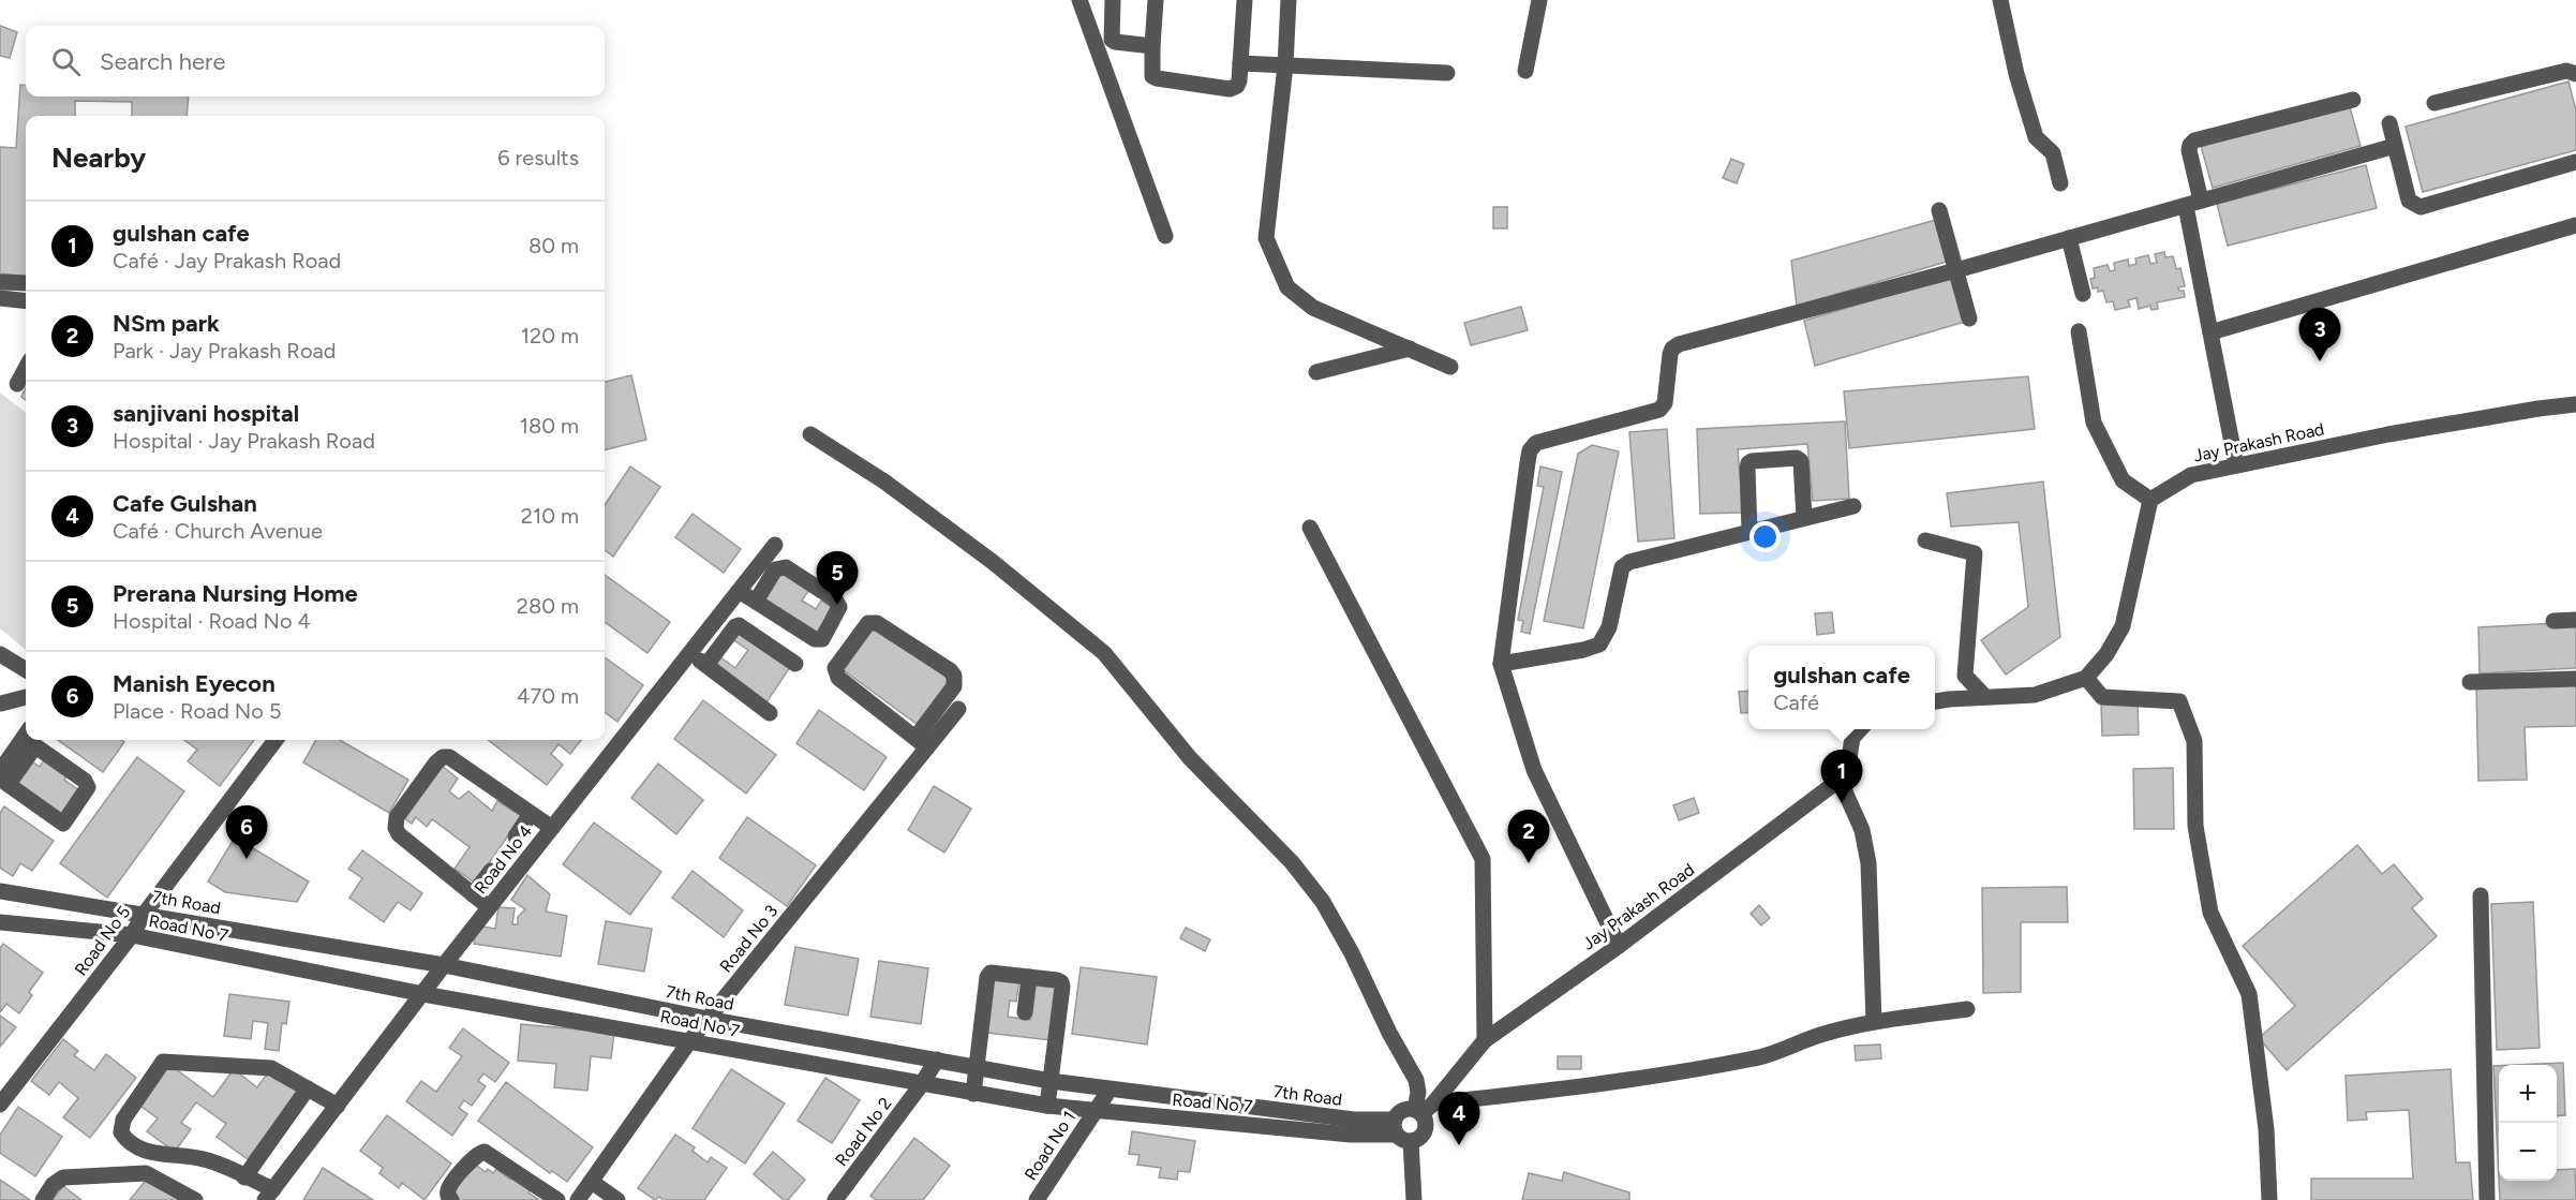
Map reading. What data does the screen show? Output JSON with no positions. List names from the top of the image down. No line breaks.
{"streets":{"street":["Jay Prakash Road","Road No 4","7th Road","Road No 7","Road No 3","Road No 5","Road No 2","Road No 1"]},"crossings":[["Road No 4","7th Road"],["Road No 4","Road No 7"],["7th Road","Road No 7"],["7th Road","Road No 3"],["7th Road","Road No 5"],["7th Road","Road No 2"],["7th Road","Road No 1"],["Road No 7","Road No 3"],["Road No 7","Road No 5"],["Road No 7","Road No 2"],["Road No 7","Road No 1"]],"page":{"search":"Search here","heading":["Nearby","6 results"],"list":[{"mark":"1","name":"gulshan cafe","note":"Café · Jay Prakash Road","value":"80 m"},{"mark":"2","name":"NSm park","note":"Park · Jay Prakash Road","value":"120 m"},{"mark":"3","name":"sanjivani hospital","note":"Hospital · Jay Prakash Road","value":"180 m"},{"mark":"4","name":"Cafe Gulshan","note":"Café · Church Avenue","value":"210 m"},{"mark":"5","name":"Prerana Nursing Home","note":"Hospital · Road No 4","value":"280 m"},{"mark":"6","name":"Manish Eyecon","note":"Place · Road No 5","value":"470 m"}],"pins":["3","5","1","6","2","4"],"popup":["gulshan cafe","Café"],"map_buttons":["+","−"]}}
